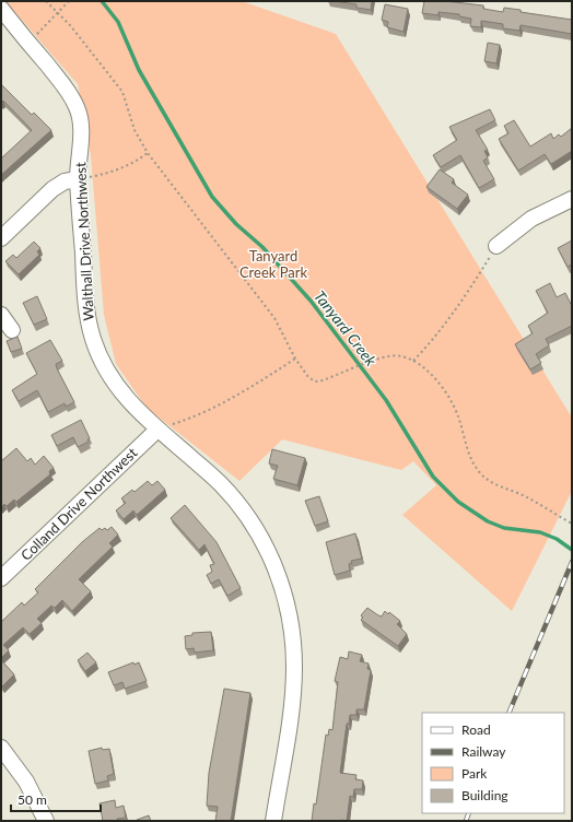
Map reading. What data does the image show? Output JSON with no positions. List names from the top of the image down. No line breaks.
{"streets":{"street":["Walthall Drive Northwest","Colland Drive Northwest"]},"crossings":[["Walthall Drive Northwest","Colland Drive Northwest"]],"water":["Tanyard Creek"],"parks":["Tanyard Creek Park"],"legend":["Road","Railway","Park","Building"],"scale_bar":"50 m"}
